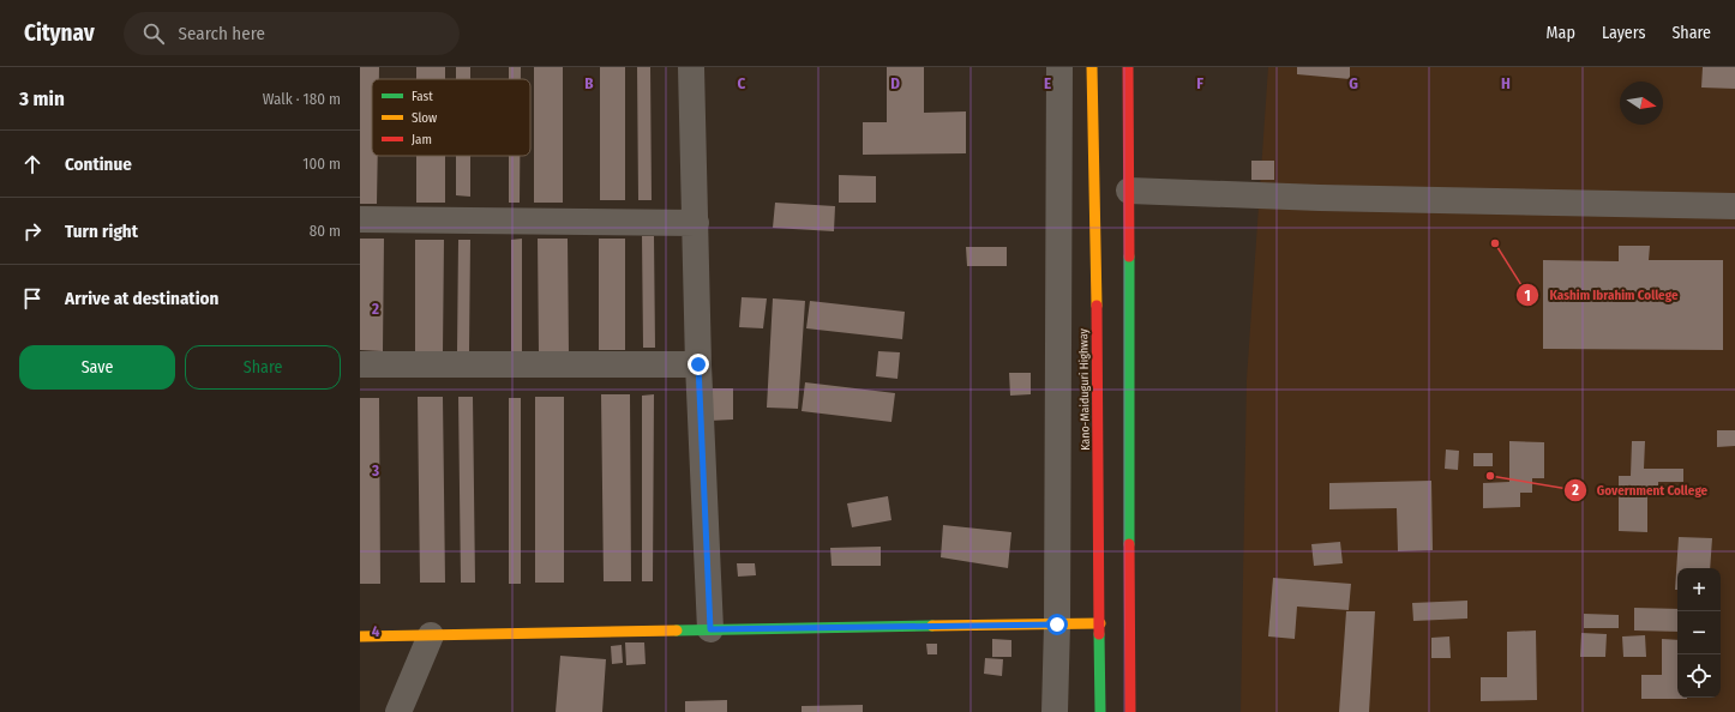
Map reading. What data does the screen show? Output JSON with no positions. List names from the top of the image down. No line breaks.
{"streets":{"main road":["Kano-Maiduguri Highway"]},"places":["Kashim Ibrahim College","Government College"],"legend":["Fast","Slow","Jam"],"north":"right","page":{"header":"Citynav","search":"Search here","nav":["Map","Layers","Share"],"heading":["3 min","Walk · 180 m"],"list":[["Continue","100 m"],["Turn right","80 m"],"Arrive at destination"],"buttons":["Save","Share"],"map_buttons":["+","−"]},"grid":{"columns":["B","C","D","E","F","G","H"],"rows":["2","3","4"]}}
